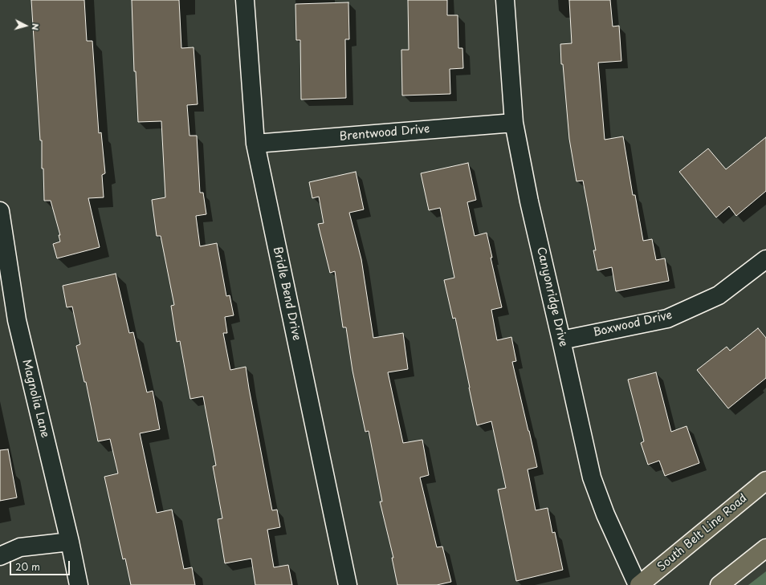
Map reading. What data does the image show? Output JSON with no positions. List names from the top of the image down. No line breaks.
{"streets":{"main road":["South Belt Line Road"],"street":["Brentwood Drive","Bridle Bend Drive","Canyonridge Drive","Boxwood Drive","Magnolia Lane"]},"crossings":[["Brentwood Drive","Bridle Bend Drive"],["Brentwood Drive","Canyonridge Drive"],["Canyonridge Drive","Boxwood Drive"],["Canyonridge Drive","South Belt Line Road"]],"scale_bar":"20 m","north":"right"}
